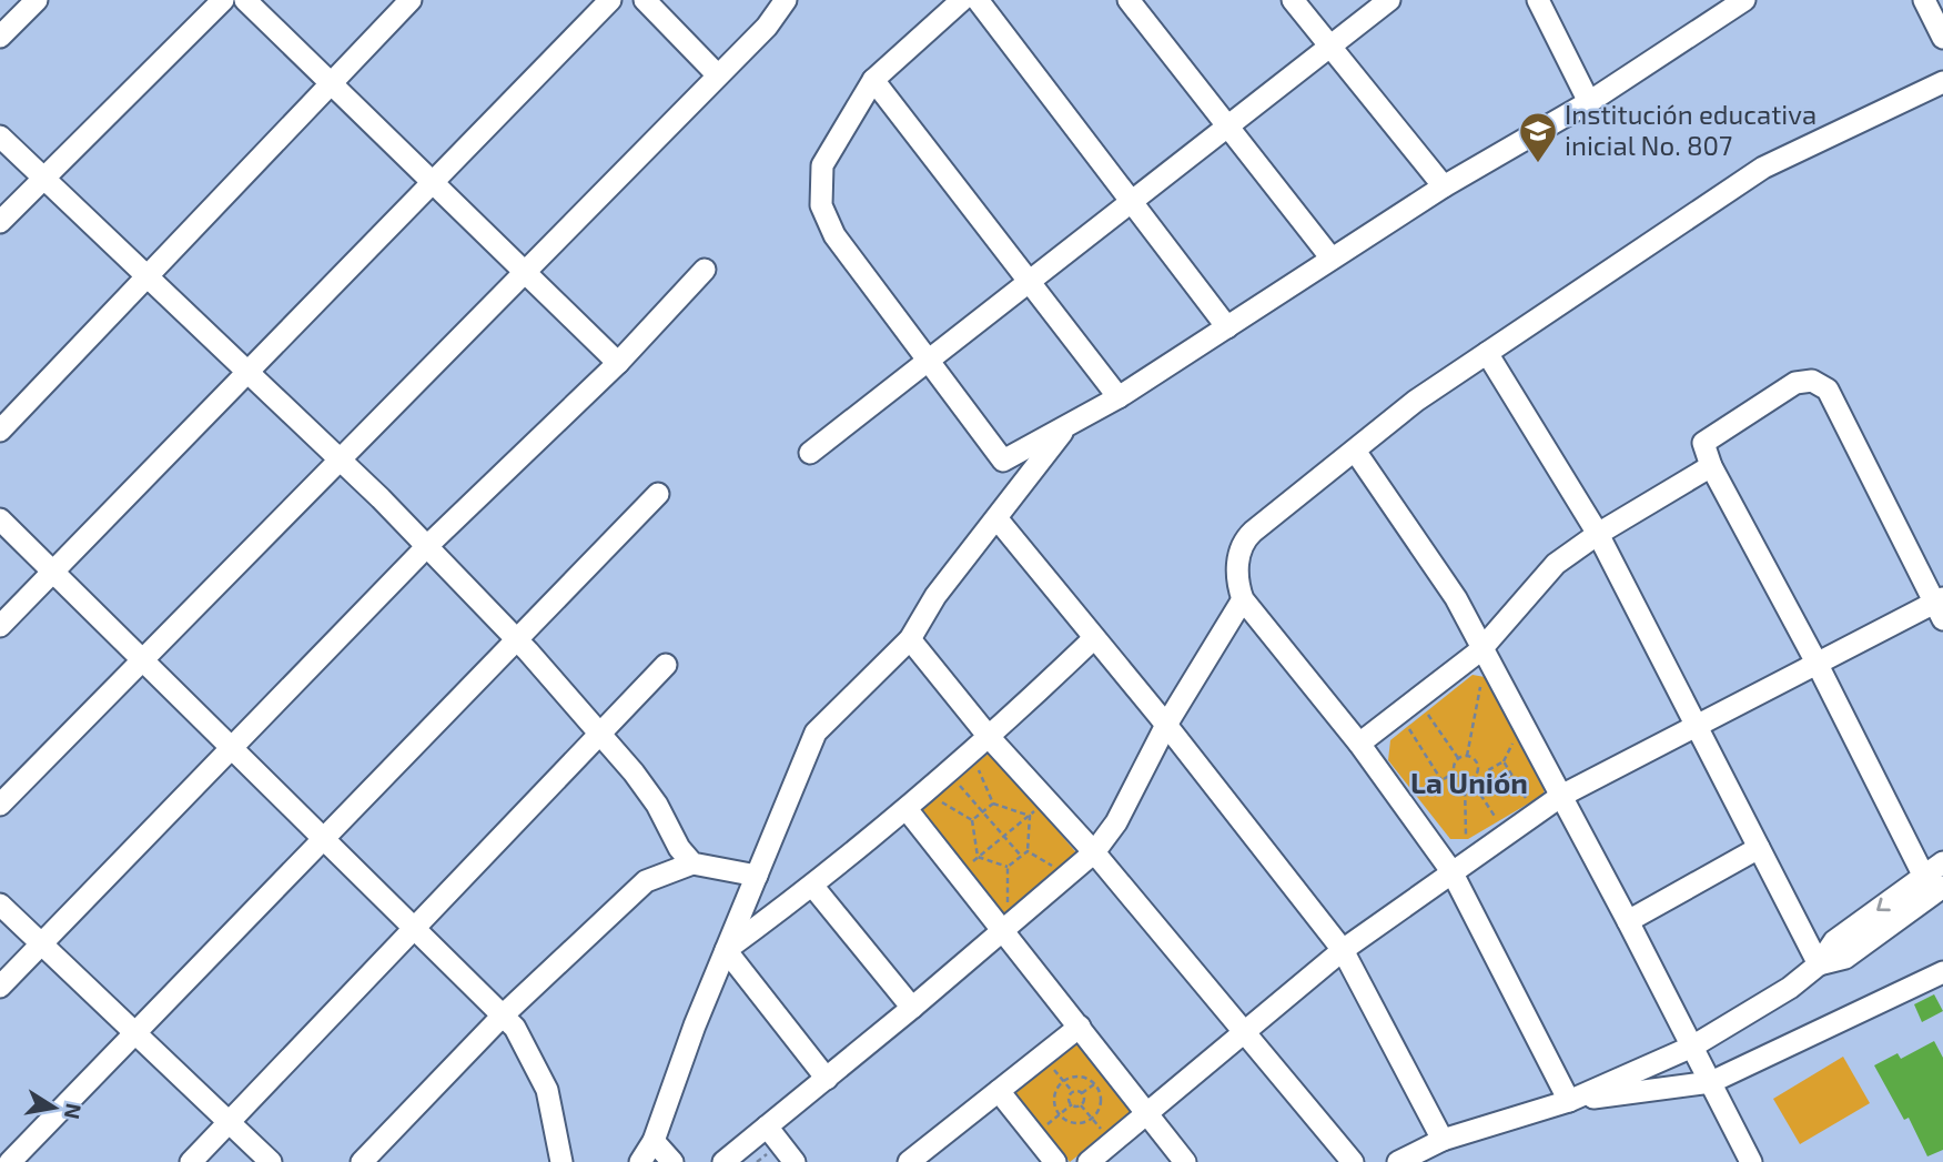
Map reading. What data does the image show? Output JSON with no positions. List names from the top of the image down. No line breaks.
{"districts":["La Unión"],"places":{"school or university":["Institución educativa inicial No. 807"]},"north":"right"}
